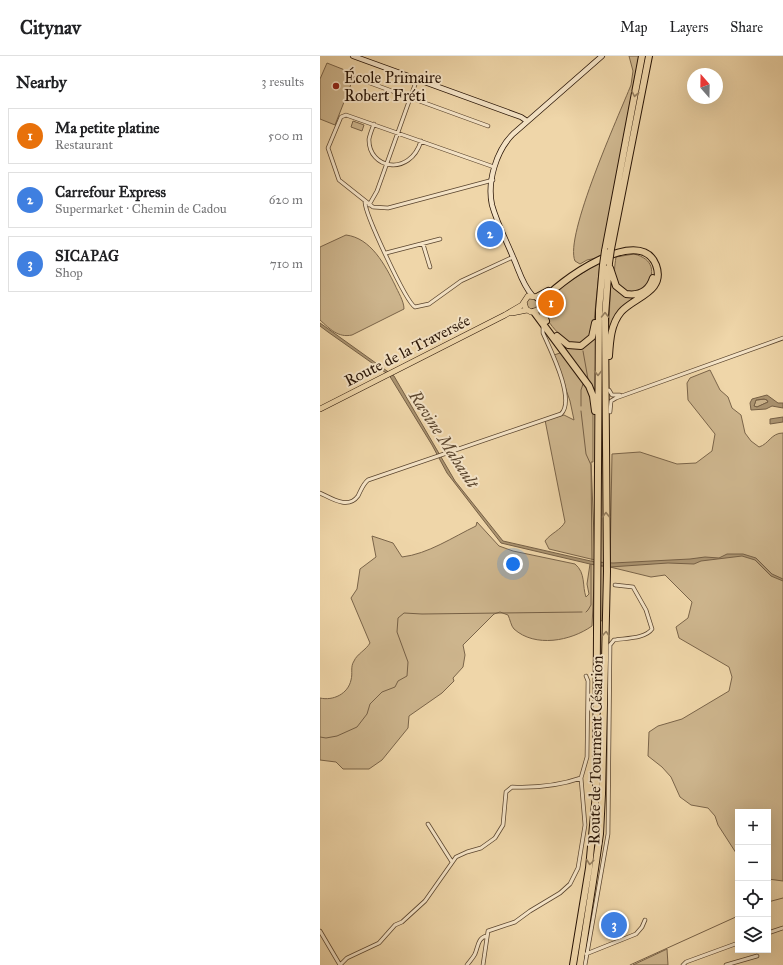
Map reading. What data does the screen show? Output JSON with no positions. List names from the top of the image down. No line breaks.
{"streets":{"main road":["Route de la Traversée"],"street":["Route de Tourment Césarion"]},"water":["Ravine Mahault"],"places":["École Primaire Robert Fréti"],"north":"top","page":{"header":"Citynav","nav":["Map","Layers","Share"],"heading":["Nearby","3 results"],"list":[{"mark":"1","name":"Ma petite platine","note":"Restaurant","value":"500 m"},{"mark":"2","name":"Carrefour Express","note":"Supermarket · Chemin de Cadou","value":"620 m"},{"mark":"3","name":"SICAPAG","note":"Shop","value":"710 m"}],"pins":["2","1","3"],"map_buttons":["+","−"]}}
